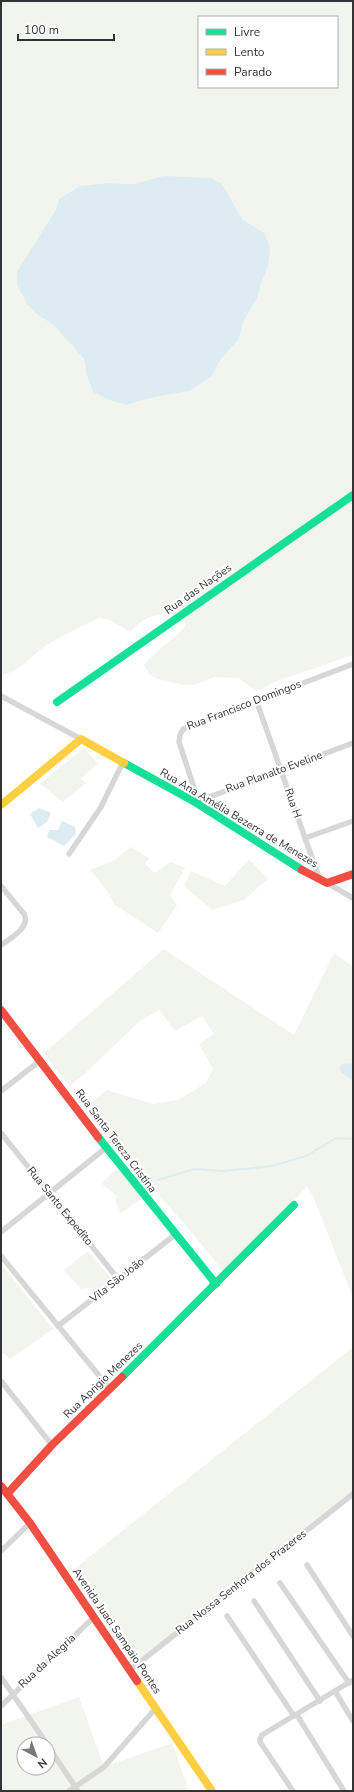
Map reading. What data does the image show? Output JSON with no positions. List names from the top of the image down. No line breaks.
{"streets":{"street":["Rua das Nações","Rua Francisco Domingos","Rua Planalto Eveline","Rua H","Rua Ana Amélia Bezerra de Menezes","Rua Santa Tereza Cristina","Rua Santo Expedito","Vila São João","Rua Aprigio Menezes","Rua Nossa Senhora dos Prazeres","Avenida Juaci Sampaio Pontes","Rua da Alegria"]},"crossings":[["Rua Francisco Domingos","Rua Planalto Eveline"],["Rua Francisco Domingos","Rua H"],["Rua Francisco Domingos","Rua Ana Amélia Bezerra de Menezes"],["Rua Planalto Eveline","Rua H"],["Rua Planalto Eveline","Rua Ana Amélia Bezerra de Menezes"],["Rua H","Rua Ana Amélia Bezerra de Menezes"],["Rua Santa Tereza Cristina","Vila São João"],["Rua Santa Tereza Cristina","Rua Aprigio Menezes"],["Rua Santo Expedito","Vila São João"],["Rua Aprigio Menezes","Avenida Juaci Sampaio Pontes"],["Rua Nossa Senhora dos Prazeres","Avenida Juaci Sampaio Pontes"],["Avenida Juaci Sampaio Pontes","Rua da Alegria"]],"legend":["Livre","Lento","Parado"],"scale_bar":"100 m","north":"bottom right"}
